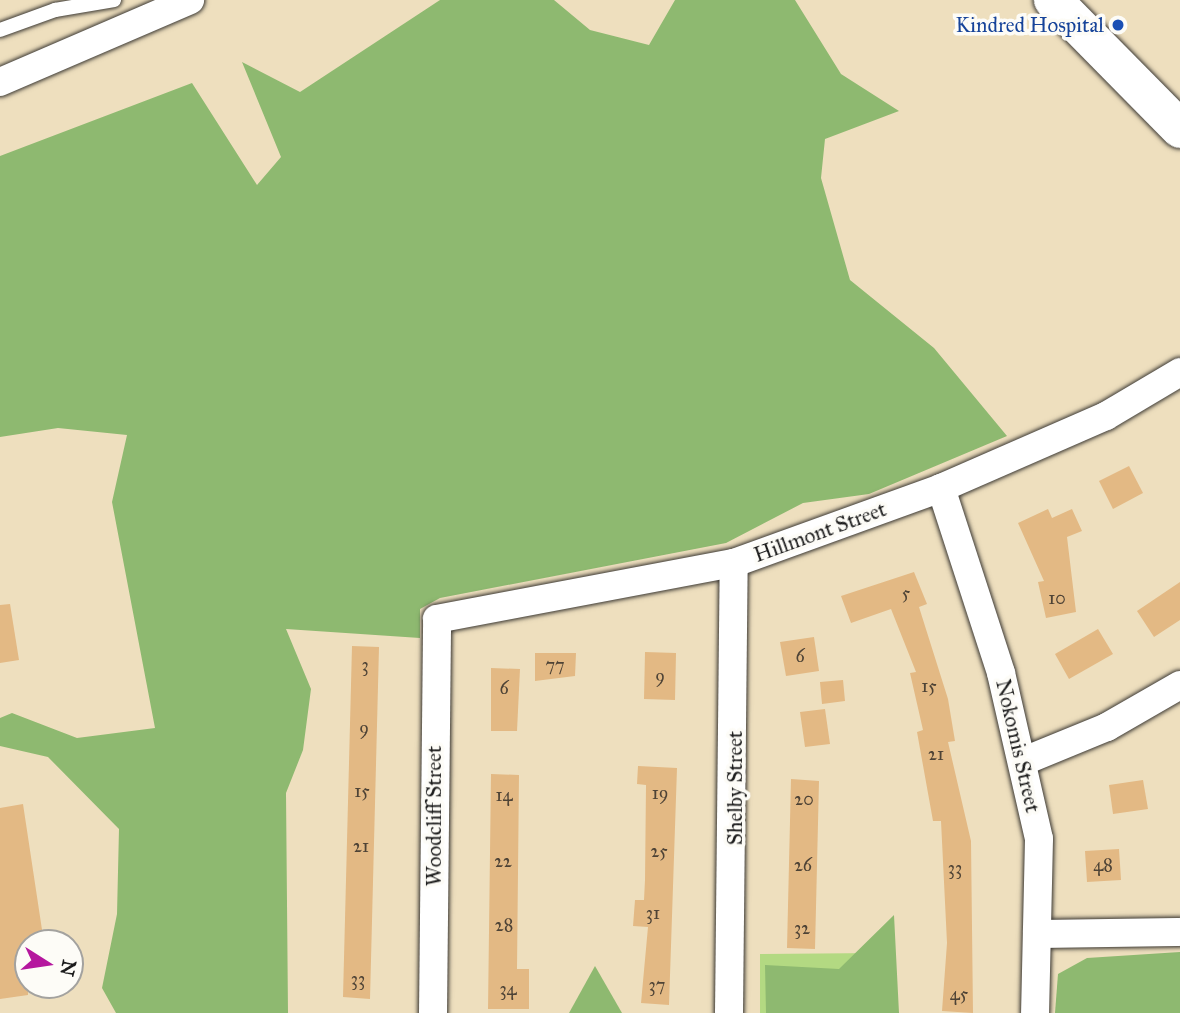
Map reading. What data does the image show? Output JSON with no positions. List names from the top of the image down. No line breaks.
{"streets":{"street":["Hillmont Street","Nokomis Street","Shelby Street","Woodcliff Street"]},"crossings":[["Hillmont Street","Nokomis Street"],["Hillmont Street","Shelby Street"],["Hillmont Street","Woodcliff Street"]],"places":["Kindred Hospital"],"house_numbers":["5","10","6","3","77","9","15","6","9","21","15","19","14","20","21","25","22","26","48","33","31","28","32","33","37","34","45"],"north":"right"}
